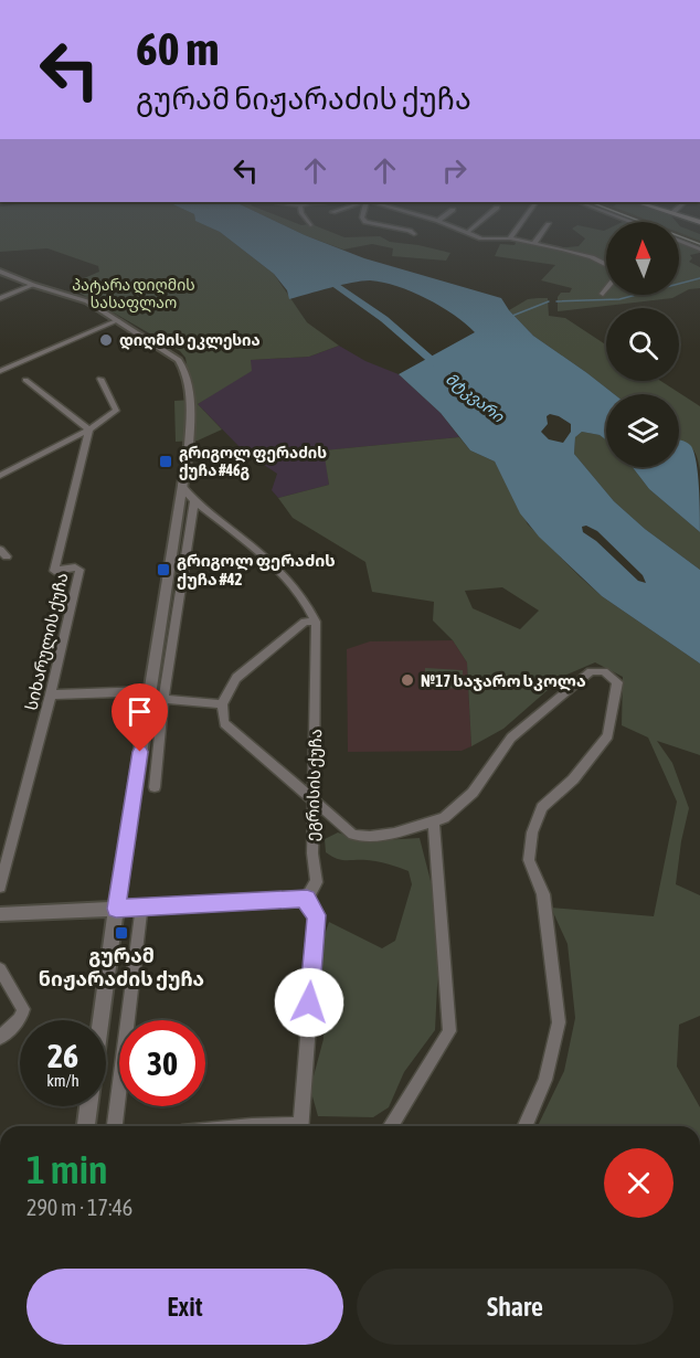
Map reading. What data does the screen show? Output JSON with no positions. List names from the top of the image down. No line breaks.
{"streets":{"street":["სიხარულის ქუჩა","ეგრისის ქუჩა"]},"water":["მტკვარი"],"parks":["პატარა დიღმის სასაფლაო"],"places":{"other":["დიღმის ეკლესია","№17 საჯარო სკოლა"],"transit":["გრიგოლ ფერაძის ქუჩა #46გ","გრიგოლ ფერაძის ქუჩა #42","გურამ ნიჟარაძის ქუჩა"]},"north":"top","page":{"turn":["60 m","გურამ ნიჟარაძის ქუჩა"],"speed":"26 km/h","limit":"30","heading":["1 min","290 m · 17:46"],"buttons":["Exit","Share"]}}
